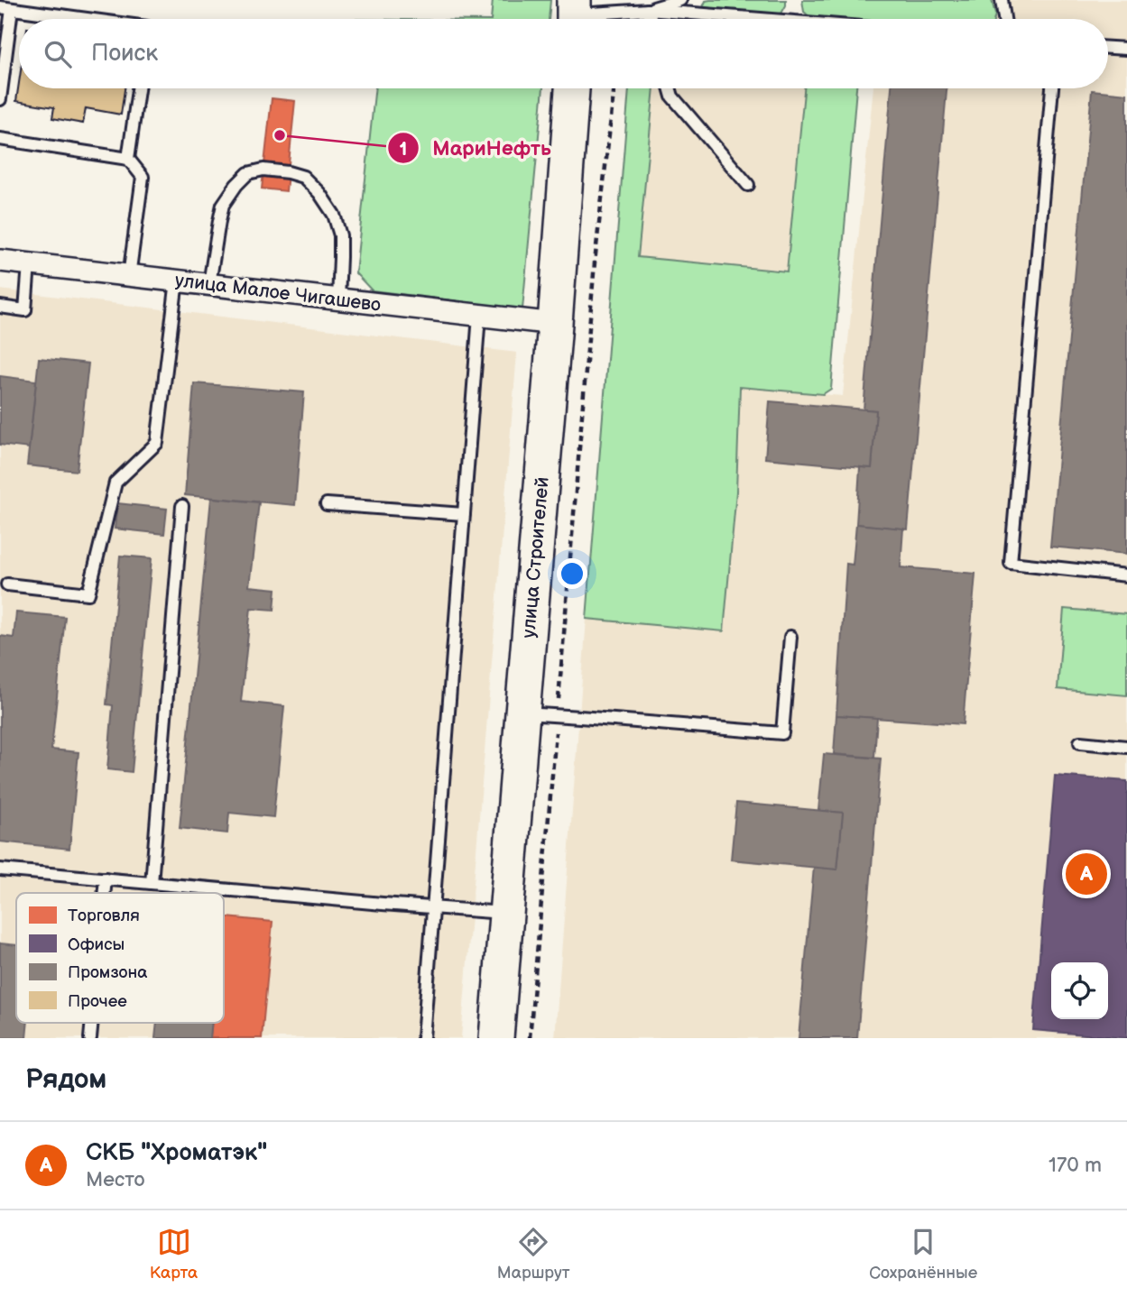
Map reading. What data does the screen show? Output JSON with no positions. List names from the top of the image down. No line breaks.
{"streets":{"main road":["улица Строителей"],"street":["улица Малое Чигашево"]},"crossings":[["улица Малое Чигашево","улица Строителей"]],"places":["МариНефть"],"legend":["Торговля","Офисы","Промзона","Прочее"],"page":{"search":"Поиск","pins":"A","heading":"Рядом","list":[{"mark":"A","name":"СКБ \"Хроматэк\"","note":"Место","value":"170 m"}],"nav":["Карта","Маршрут","Сохранённые"]}}
